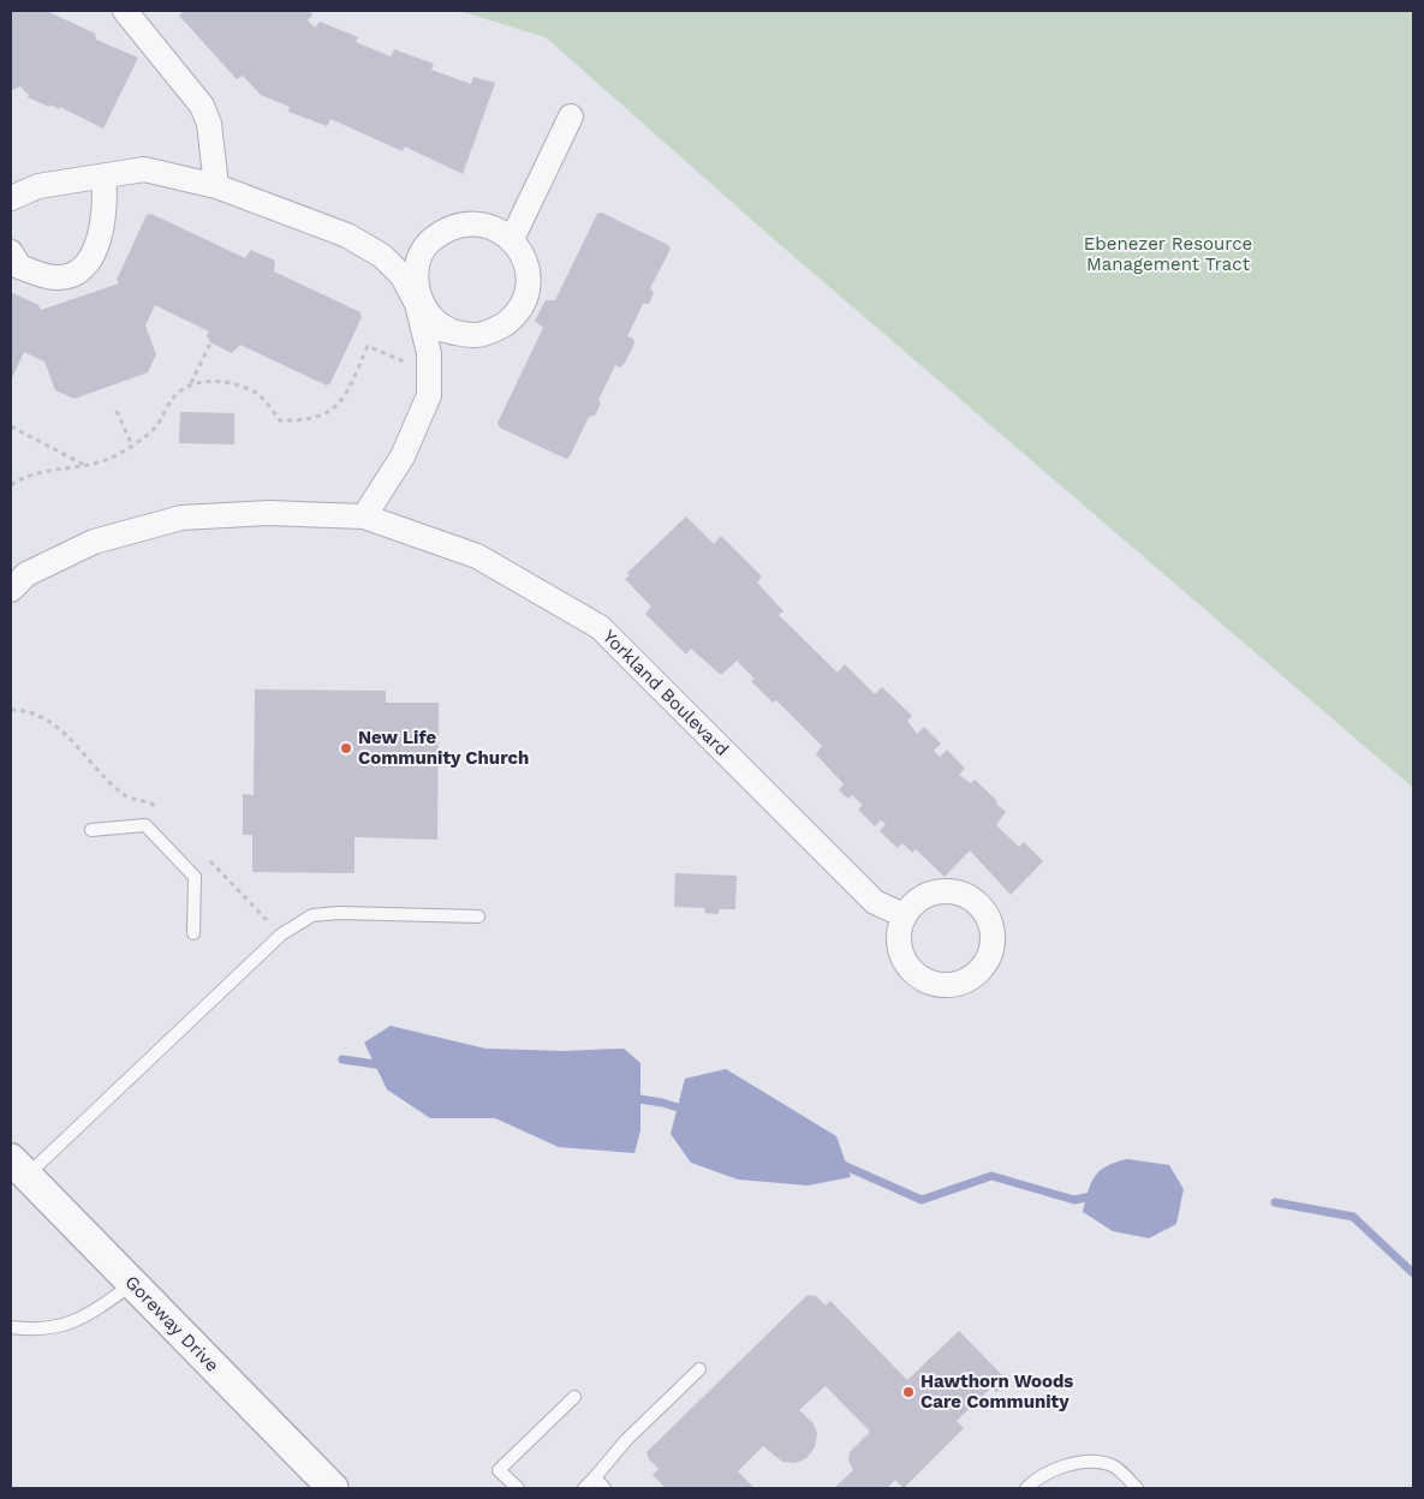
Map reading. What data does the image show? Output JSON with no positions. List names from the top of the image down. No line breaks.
{"streets":{"street":["Yorkland Boulevard","Goreway Drive"]},"parks":["Ebenezer Resource Management Tract"],"places":["New Life Community Church","Hawthorn Woods Care Community"]}
